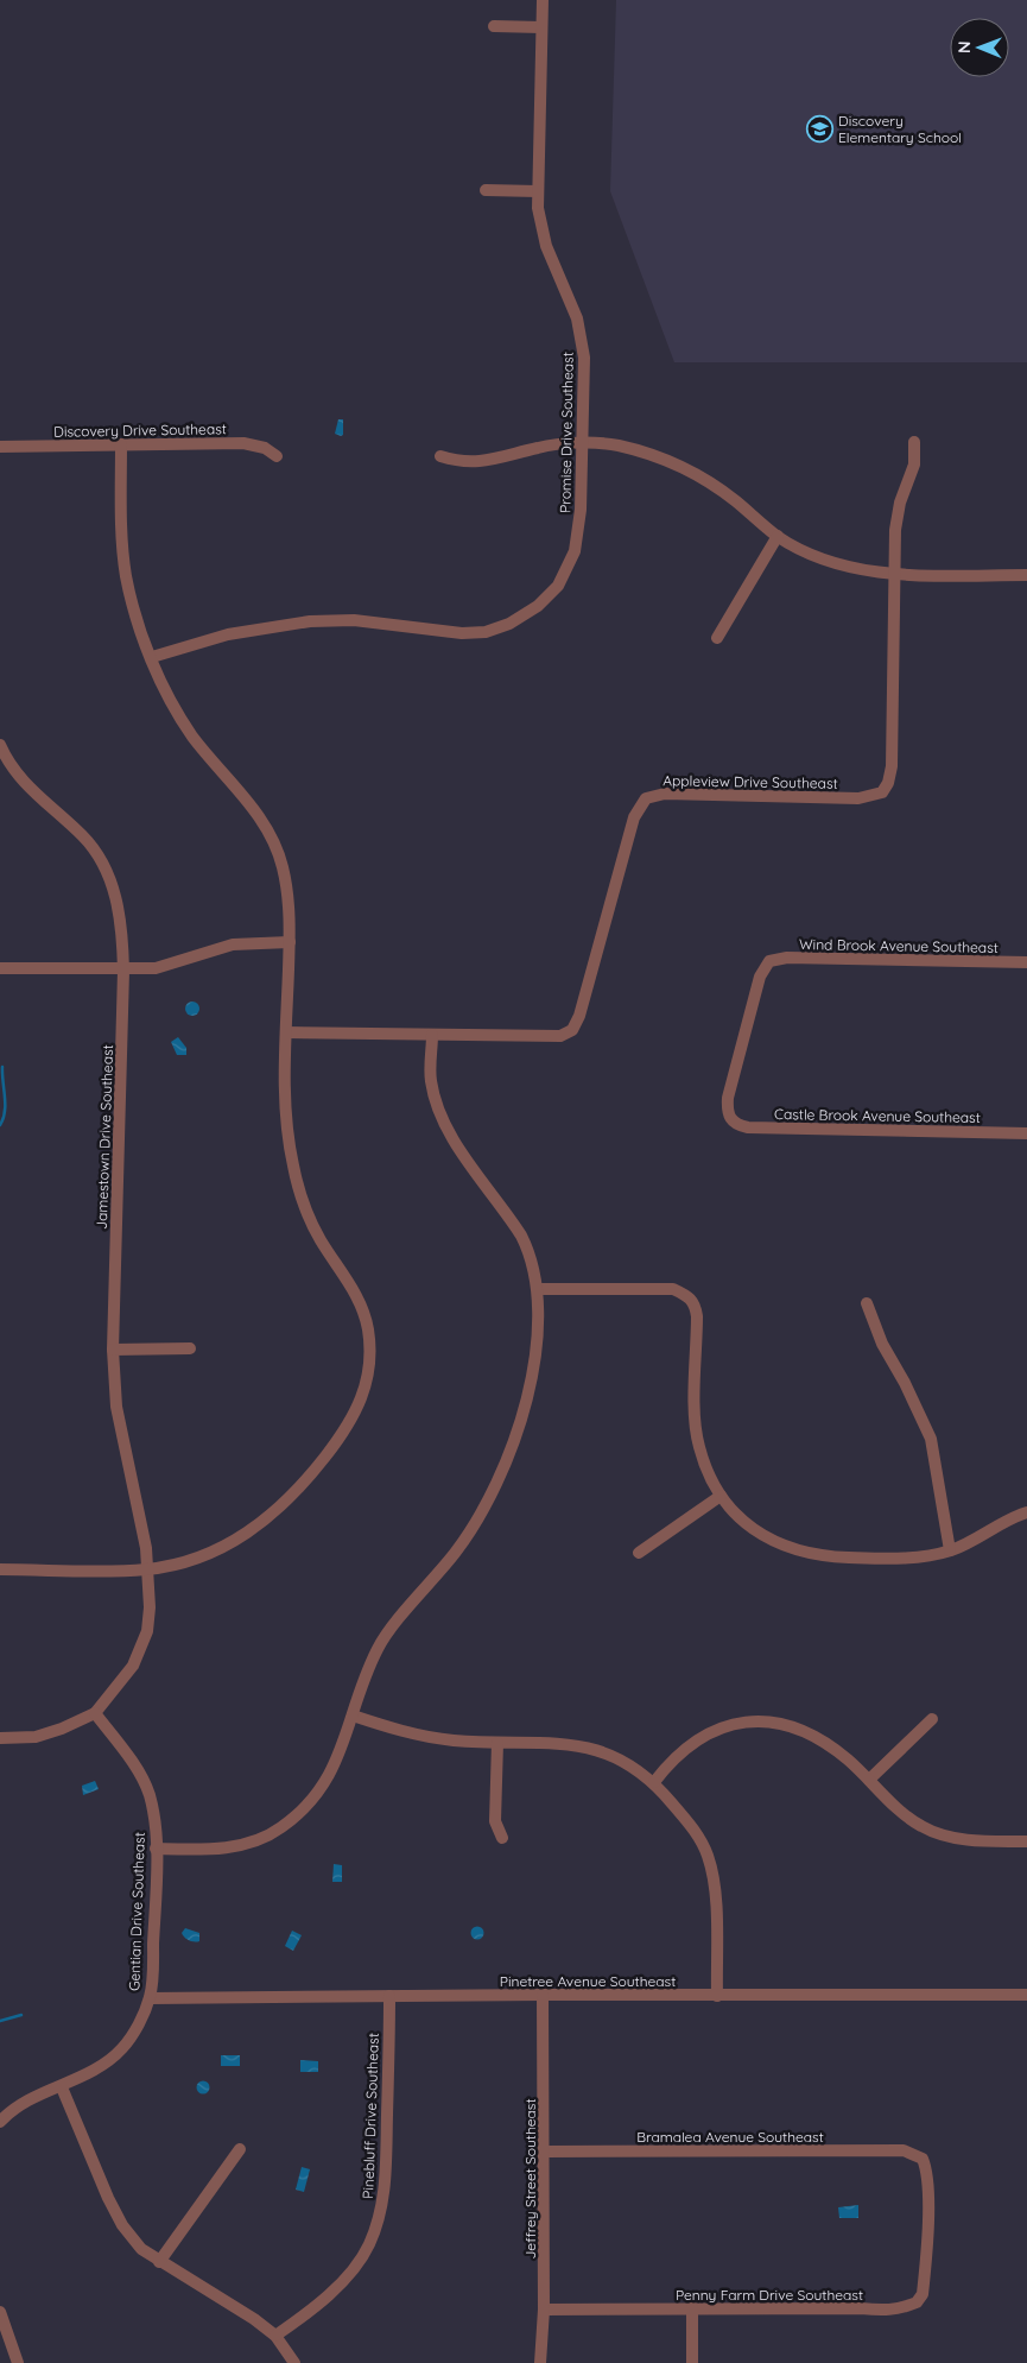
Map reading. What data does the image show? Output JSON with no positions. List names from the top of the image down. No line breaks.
{"streets":{"street":["Discovery Drive Southeast","Promise Drive Southeast","Appleview Drive Southeast","Wind Brook Avenue Southeast","Castle Brook Avenue Southeast","Jamestown Drive Southeast","Gentian Drive Southeast","Pinetree Avenue Southeast","Pinebluff Drive Southeast","Bramalea Avenue Southeast","Jeffrey Street Southeast","Penny Farm Drive Southeast"]},"crossings":[["Wind Brook Avenue Southeast","Castle Brook Avenue Southeast"],["Jamestown Drive Southeast","Gentian Drive Southeast"],["Gentian Drive Southeast","Pinetree Avenue Southeast"],["Pinetree Avenue Southeast","Pinebluff Drive Southeast"],["Pinetree Avenue Southeast","Jeffrey Street Southeast"],["Bramalea Avenue Southeast","Jeffrey Street Southeast"],["Bramalea Avenue Southeast","Penny Farm Drive Southeast"],["Jeffrey Street Southeast","Penny Farm Drive Southeast"]],"places":{"school or university":["Discovery Elementary School"]},"north":"left"}
